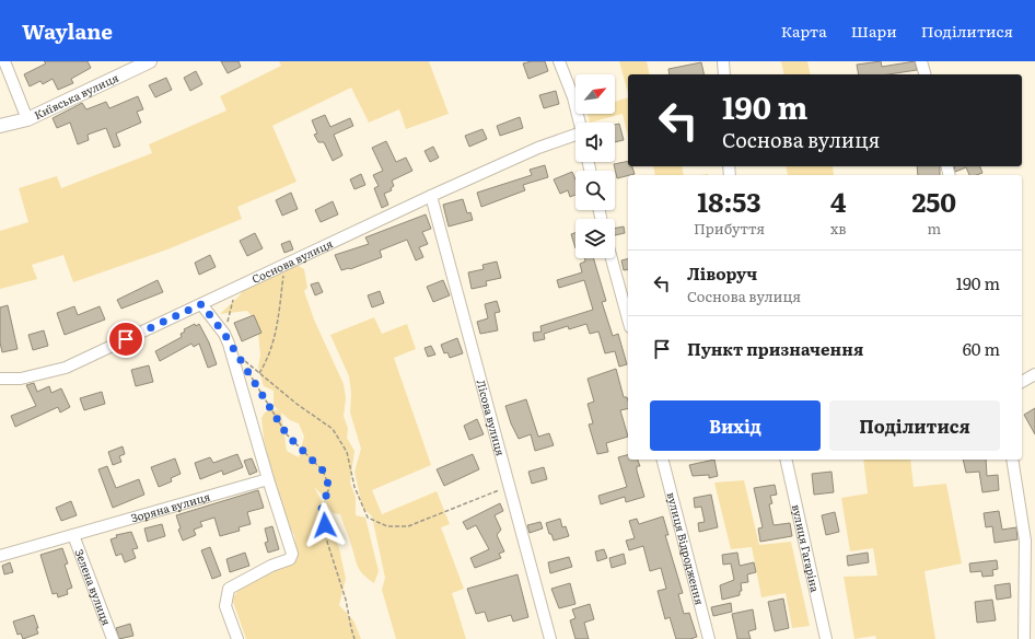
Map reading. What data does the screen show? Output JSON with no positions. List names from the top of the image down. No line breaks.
{"streets":{"street":["Київська вулиця","Соснова вулиця","Лісова вулиця","Зоряна вулиця","вулиця Відродження","вулиця Гагаріна","Зелена вулиця"]},"crossings":[["Соснова вулиця","Лісова вулиця"],["Зоряна вулиця","Зелена вулиця"]],"north":"top right","page":{"header":"Waylane","nav":["Карта","Шари","Поділитися"],"turn":["190 m","Соснова вулиця"],"eta":["18:53","Прибуття","4","хв","250","m"],"list":[{"name":"Ліворуч","note":"Соснова вулиця","value":"190 m"},{"name":"Пункт призначення","value":"60 m"}],"buttons":["Вихід","Поділитися"]}}
